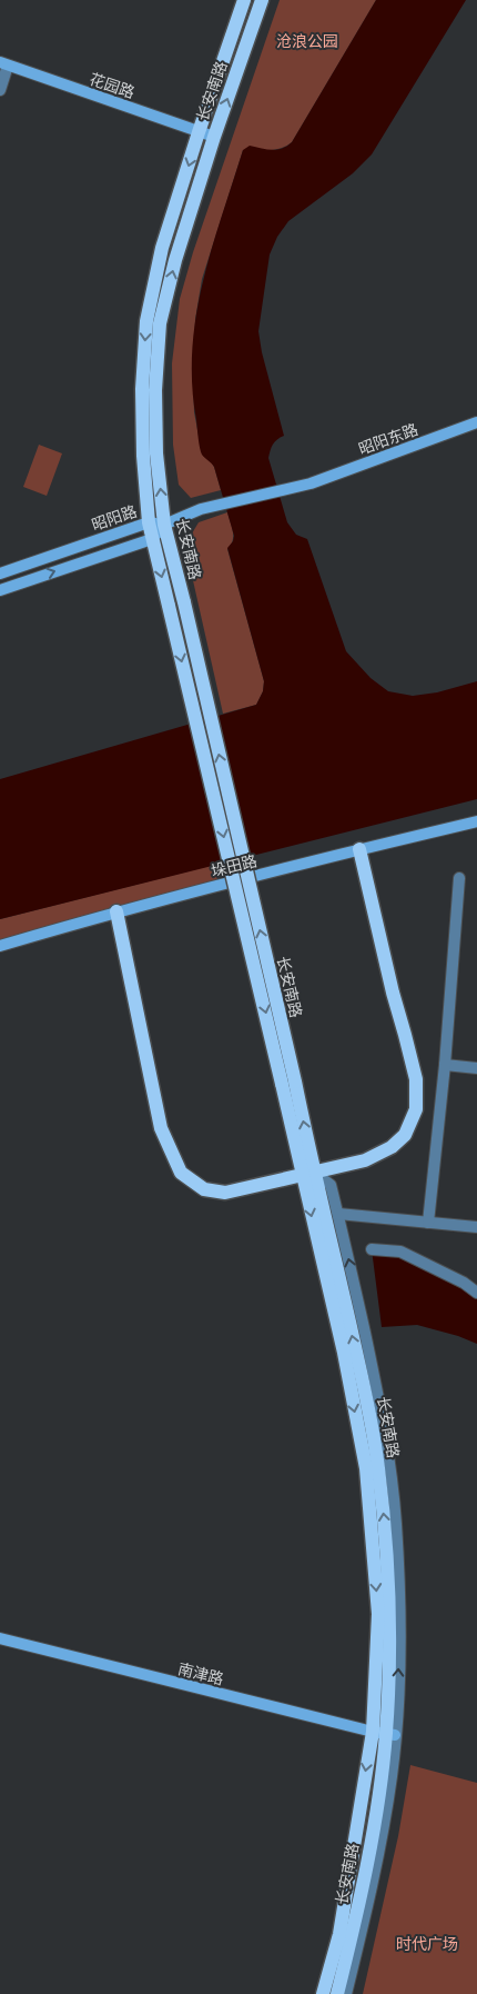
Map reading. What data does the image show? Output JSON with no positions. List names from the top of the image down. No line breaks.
{"streets":{"main road":["长安南路"],"street":["花园路","昭阳东路","昭阳路","垛田路","南津路"]},"crossings":[["花园路","长安南路"],["长安南路","昭阳东路"],["长安南路","昭阳路"],["长安南路","南津路"],["昭阳东路","昭阳路"]],"parks":["沧浪公园","时代广场"]}
